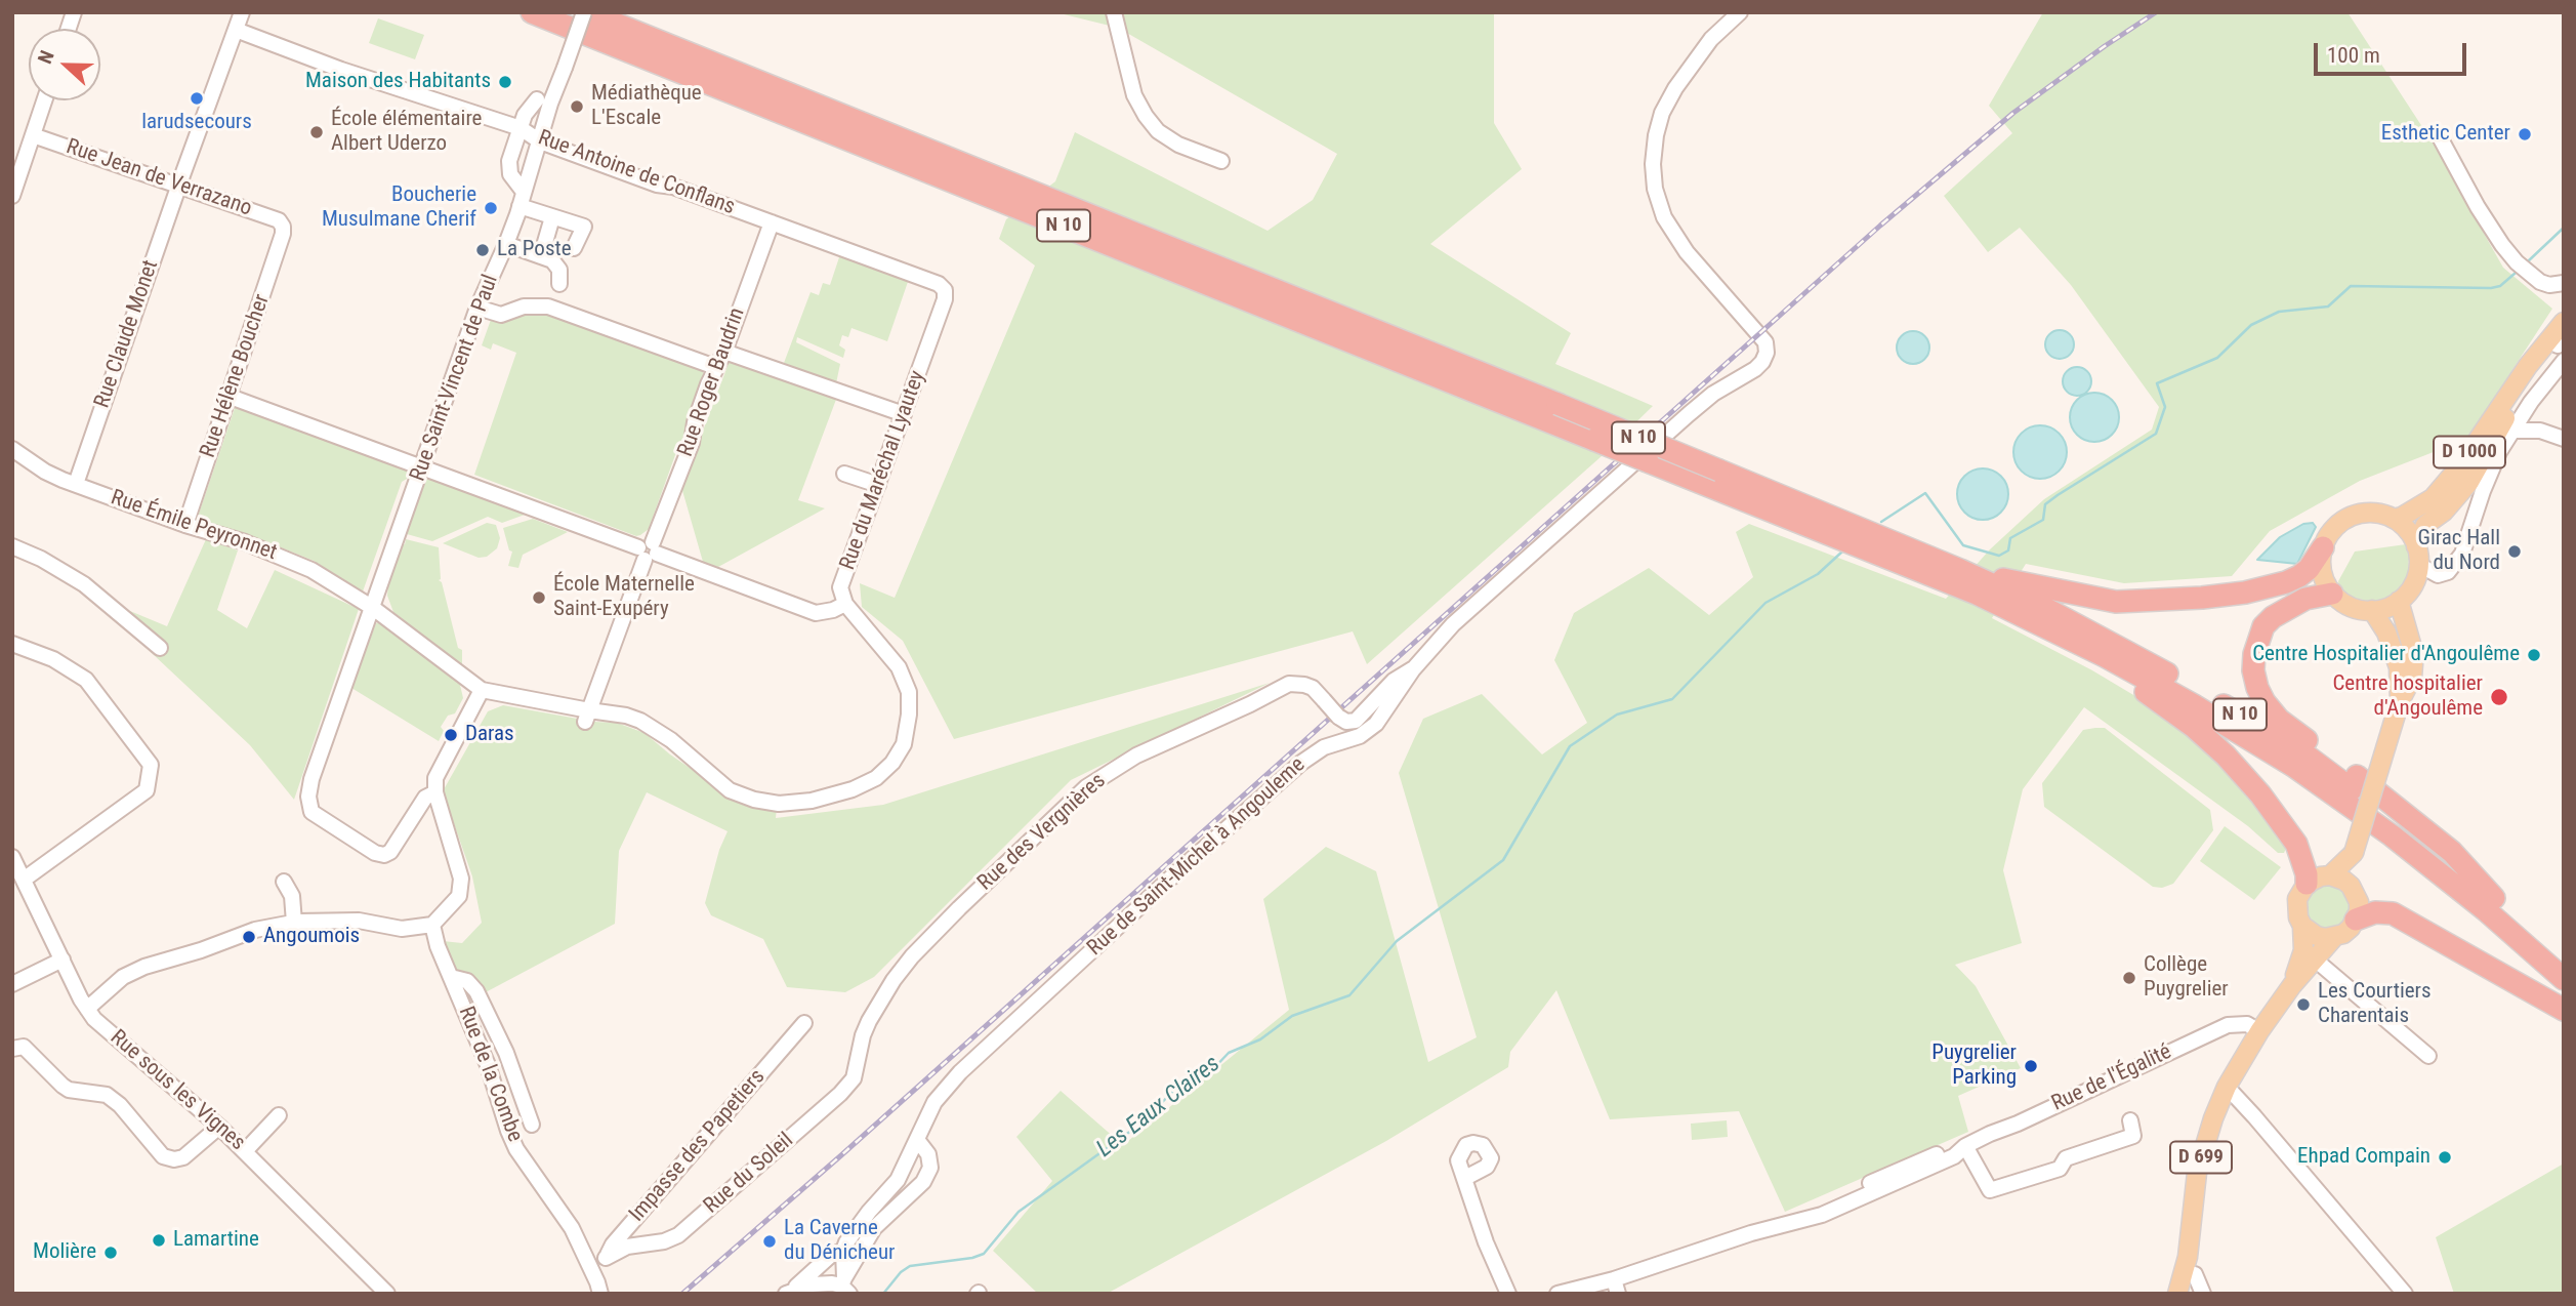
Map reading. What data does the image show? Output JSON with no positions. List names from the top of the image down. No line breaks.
{"streets":{"highway":["N 10"],"main road":["D 1000","D 699"],"street":["Rue Antoine de Conflans","Rue Jean de Verrazano","Rue Claude Monet","Rue Hélène Boucher","Rue Saint-Vincent de Paul","Rue Roger Baudrin","Rue du Maréchal Lyautey","Rue Émile Peyronnet","Rue des Vergnières","Rue de Saint-Michel à Angouleme","Rue de la Combe","Rue de l'Égalité","Rue sous les Vignes","Impasse des Papetiers","Rue du Soleil"]},"crossings":[["Rue Antoine de Conflans","Rue Claude Monet"],["Rue Antoine de Conflans","Rue Saint-Vincent de Paul"],["Rue Antoine de Conflans","Rue Roger Baudrin"],["Rue Antoine de Conflans","Rue du Maréchal Lyautey"],["Rue Jean de Verrazano","Rue Claude Monet"],["Rue Jean de Verrazano","Rue Hélène Boucher"],["N 10","Rue Saint-Vincent de Paul"],["Rue Claude Monet","Rue Émile Peyronnet"],["Rue Hélène Boucher","Rue Émile Peyronnet"],["Rue Saint-Vincent de Paul","Rue Émile Peyronnet"],["Rue des Vergnières","Rue de Saint-Michel à Angouleme"],["Rue des Vergnières","Rue du Soleil"],["Rue de la Combe","Impasse des Papetiers"],["Rue de l'Égalité","D 699"],["Impasse des Papetiers","Rue du Soleil"]],"water":["Les Eaux Claires"],"places":["Maison des Habitants","larudsecours","Médiathèque L'Escale","École élémentaire Albert Uderzo","Esthetic Center","Boucherie Musulmane Cherif","La Poste","Girac Hall du Nord","École Maternelle Saint-Exupéry","Centre Hospitalier d'Angoulême","Centre hospitalier d'Angoulême","Daras","Angoumois","Collège Puygrelier","Les Courtiers Charentais","Puygrelier Parking","Ehpad Compain","Lamartine","La Caverne du Dénicheur","Molière"],"scale_bar":"100 m","north":"left"}
